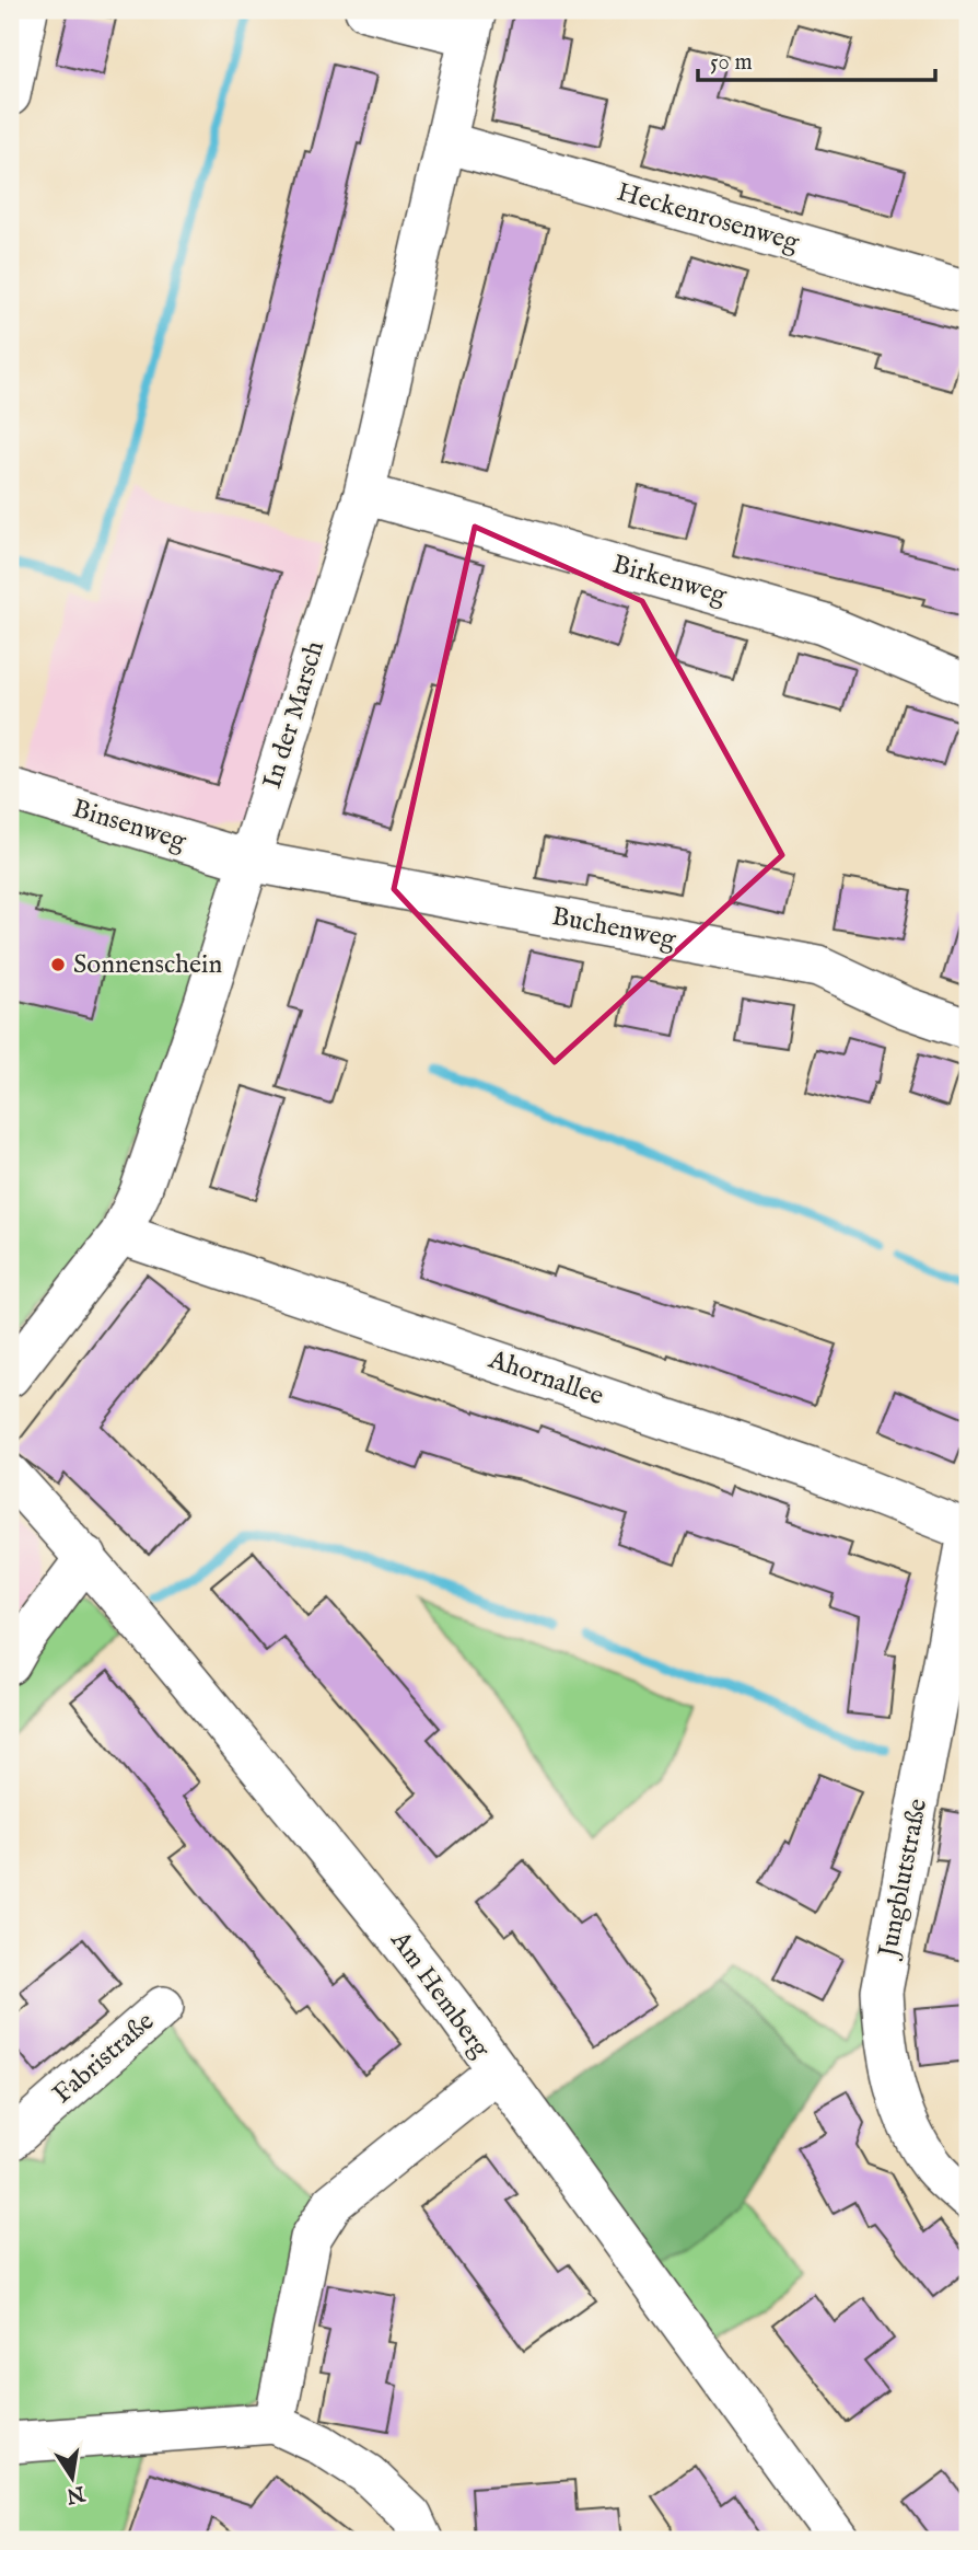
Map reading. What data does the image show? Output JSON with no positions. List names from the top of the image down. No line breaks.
{"streets":{"street":["Heckenrosenweg","Birkenweg","In der Marsch","Binsenweg","Buchenweg","Ahornallee","Jungblutstraße","Am Hemberg","Fabristraße"]},"crossings":[["Heckenrosenweg","In der Marsch"],["Birkenweg","In der Marsch"],["In der Marsch","Binsenweg"],["In der Marsch","Buchenweg"],["In der Marsch","Ahornallee"],["Binsenweg","Buchenweg"],["Ahornallee","Jungblutstraße"]],"places":["Sonnenschein"],"scale_bar":"50 m","north":"bottom"}
